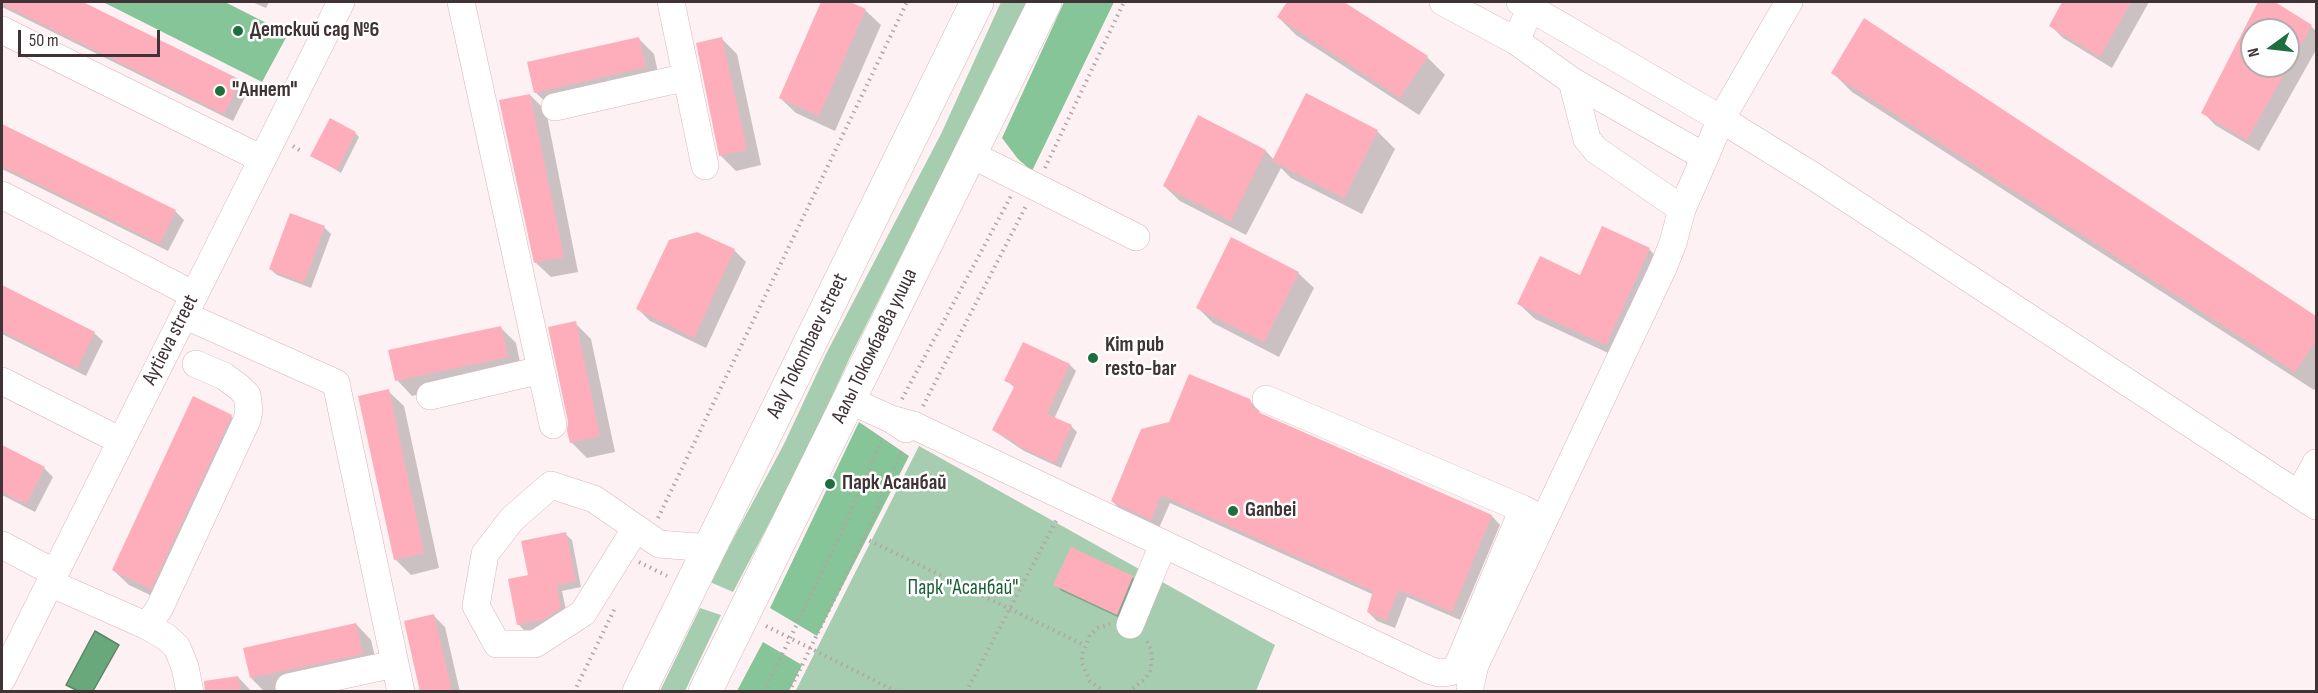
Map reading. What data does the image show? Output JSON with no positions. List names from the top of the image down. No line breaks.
{"streets":{"main road":["Aaly Tokombaev street","Аалы Токомбаева улица"],"street":["Aytieva street"]},"parks":["Парк \"Асанбай\""],"places":["Детский сад №6","\"Аннет\"","Kim pub resto-bar","Парк Асанбай","Ganbei"],"scale_bar":"50 m","north":"left"}
